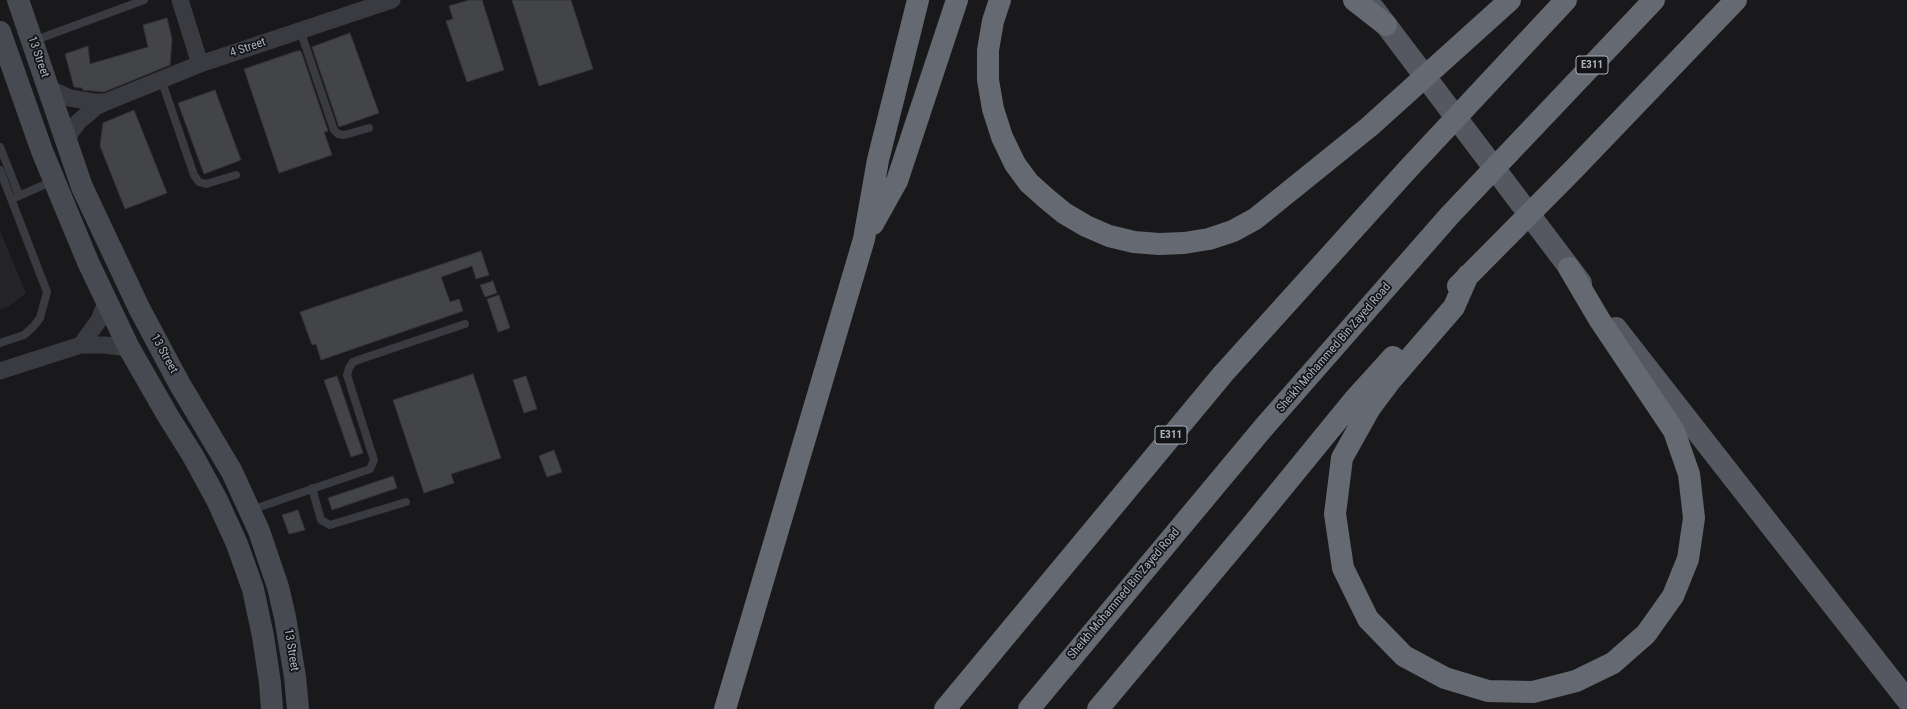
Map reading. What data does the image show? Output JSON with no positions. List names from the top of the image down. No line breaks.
{"streets":{"highway":["E311","Sheikh Mohammed Bin Zayed Road"],"street":["4 Street","13 Street"]},"crossings":[["4 Street","13 Street"]]}
